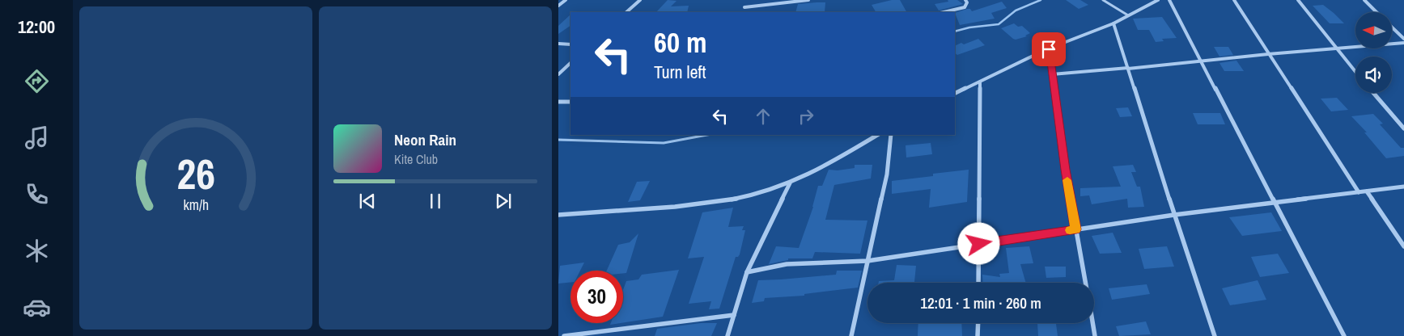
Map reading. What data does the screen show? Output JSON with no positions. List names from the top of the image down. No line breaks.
{"north":"left","page":{"tabs":"12:00","turn":["60 m","Turn left"],"song":["Neon Rain","Kite Club"],"limit":"30","trip":"12:01 · 1 min · 260 m","gauge":["26","km/h"]}}
